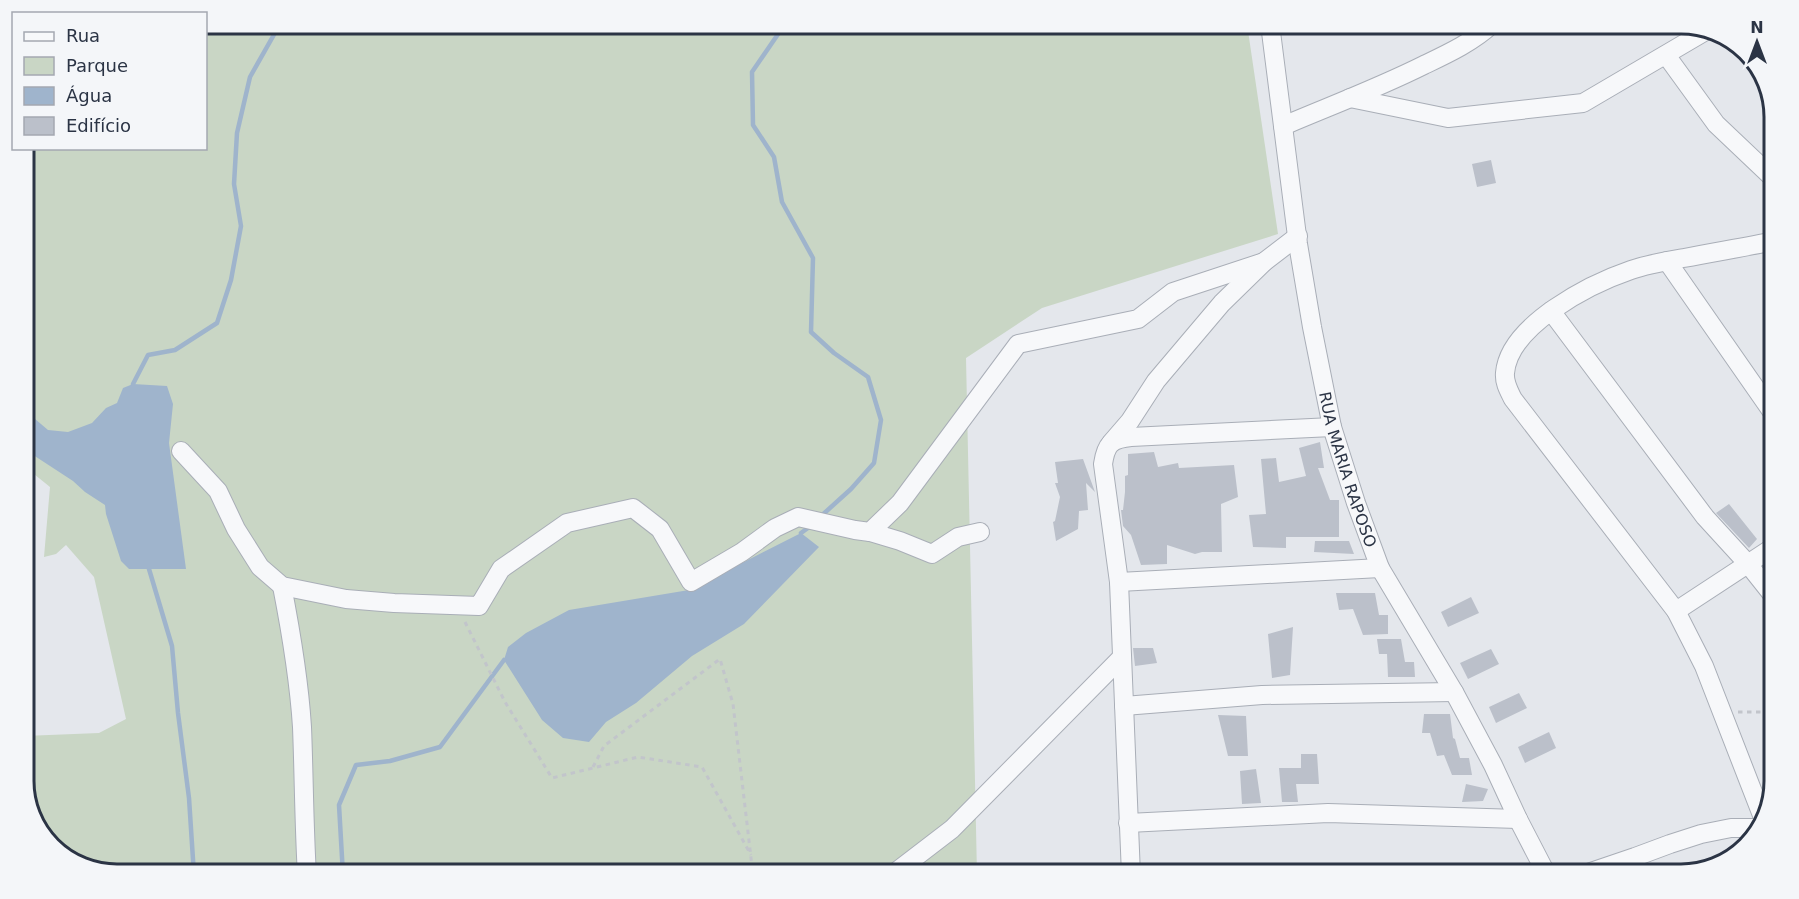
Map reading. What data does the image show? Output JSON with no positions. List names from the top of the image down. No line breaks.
{"streets":{"street":["RUA MARIA RAPOSO"]},"legend":["Rua","Parque","Água","Edifício"],"north":"top"}
